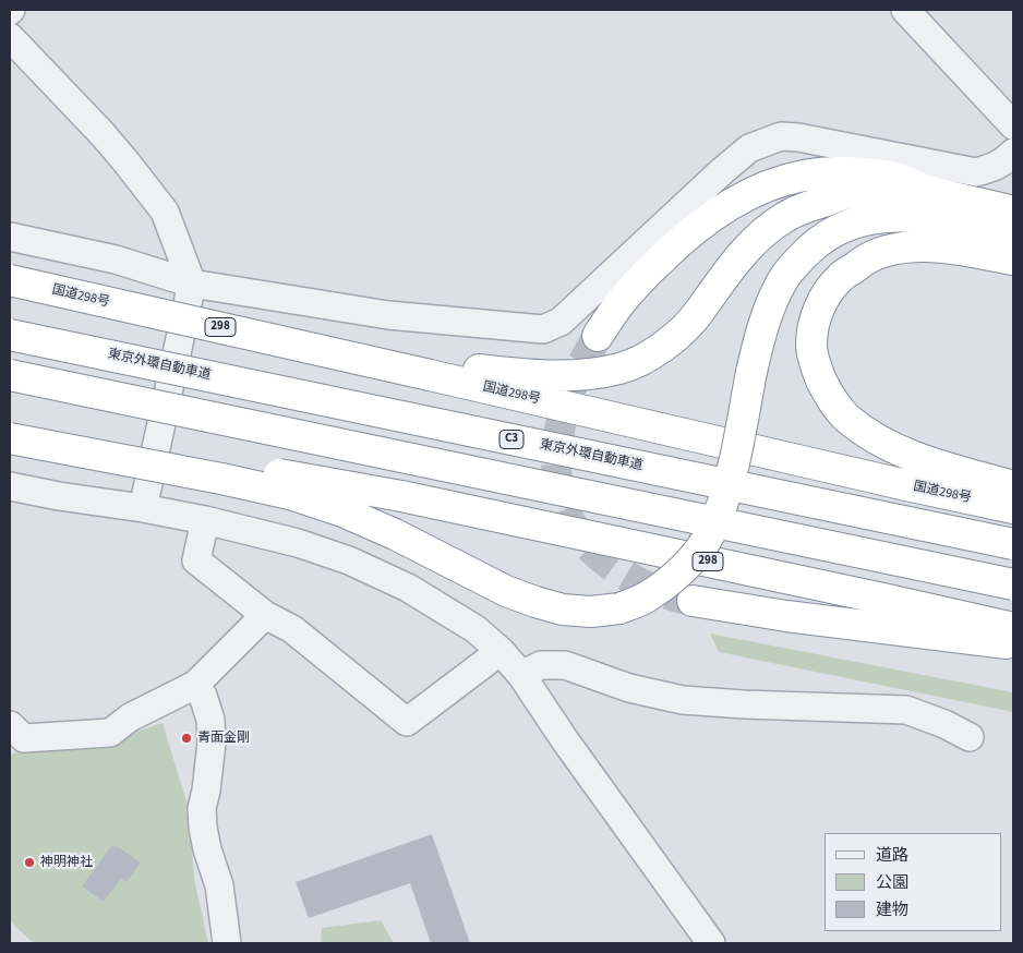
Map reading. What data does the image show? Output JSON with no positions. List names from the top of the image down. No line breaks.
{"streets":{"highway":["国道298号","298","東京外環自動車道","C3"]},"crossings":[["国道298号","298"]],"places":["青面金剛","神明神社"],"legend":["道路","公園","建物"]}
